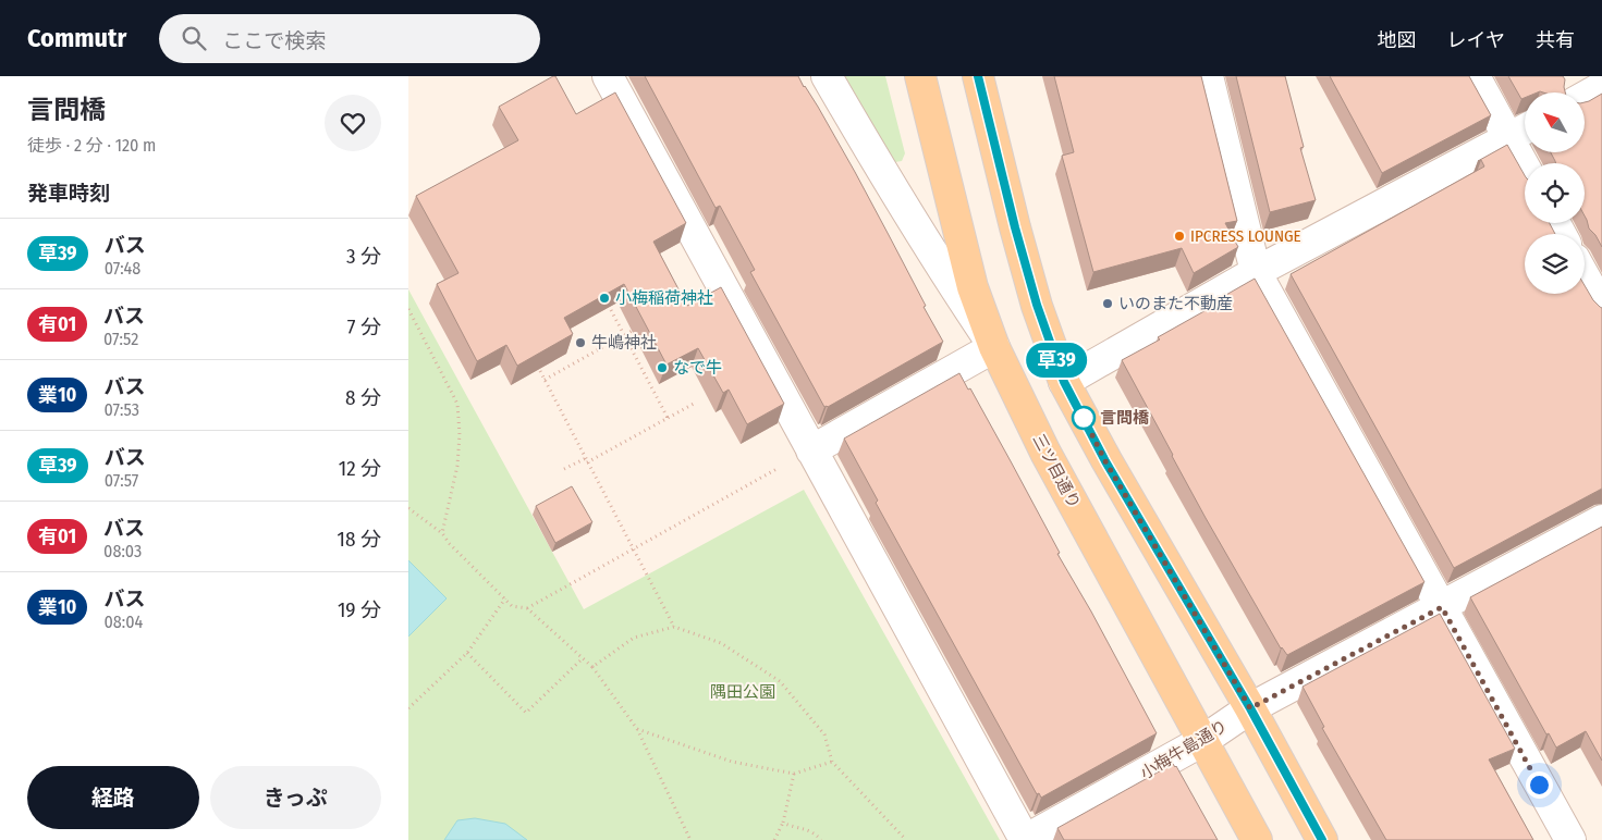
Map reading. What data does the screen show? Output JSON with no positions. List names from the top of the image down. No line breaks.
{"streets":{"main road":["三ツ目通り"],"street":["小梅牛島通り"]},"crossings":[["三ツ目通り","小梅牛島通り"]],"parks":["隅田公園"],"places":["IPCRESS LOUNGE","小梅稲荷神社","いのまた不動産","牛嶋神社","なで牛","言問橋"],"lines":["bus line 草39"],"north":"top left","page":{"header":"Commutr","search":"ここで検索","nav":["地図","レイヤ","共有"],"heading":[["言問橋","徒歩 · 2 分 · 120 m"],"発車時刻"],"on_map":"草39","list":[{"mark":"草39","name":"バス","note":"07:48","value":"3 分"},{"mark":"有01","name":"バス","note":"07:52","value":"7 分"},{"mark":"業10","name":"バス","note":"07:53","value":"8 分"},{"mark":"草39","name":"バス","note":"07:57","value":"12 分"},{"mark":"有01","name":"バス","note":"08:03","value":"18 分"},{"mark":"業10","name":"バス","note":"08:04","value":"19 分"}],"buttons":["経路","きっぷ"]}}
